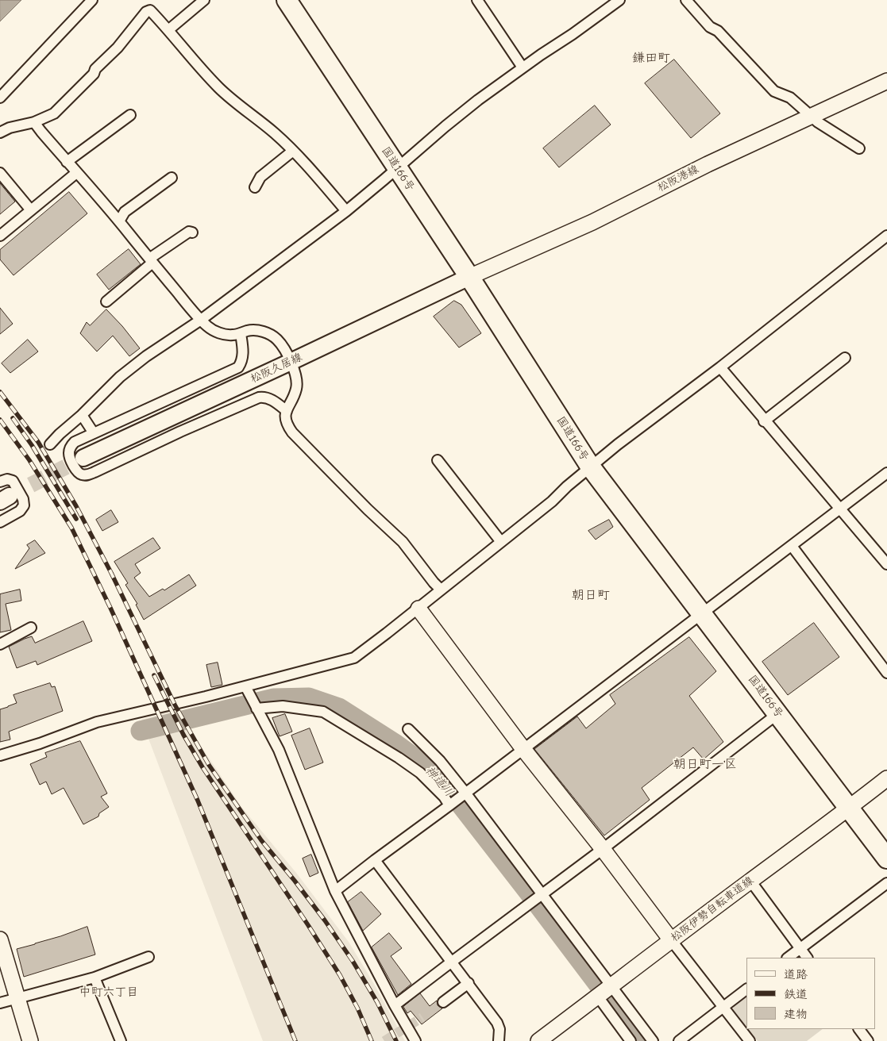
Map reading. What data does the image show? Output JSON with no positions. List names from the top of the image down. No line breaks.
{"streets":{"highway":["国道166号"],"main road":["松阪港線","松阪久居線","松阪伊勢自転車道線"]},"crossings":[["国道166号","松阪港線"],["国道166号","松阪久居線"],["国道166号","松阪伊勢自転車道線"],["松阪港線","松阪久居線"]],"districts":["鎌田町","朝日町","朝日町一区","中町六丁目"],"water":["神道川"],"legend":["道路","鉄道","建物"]}
